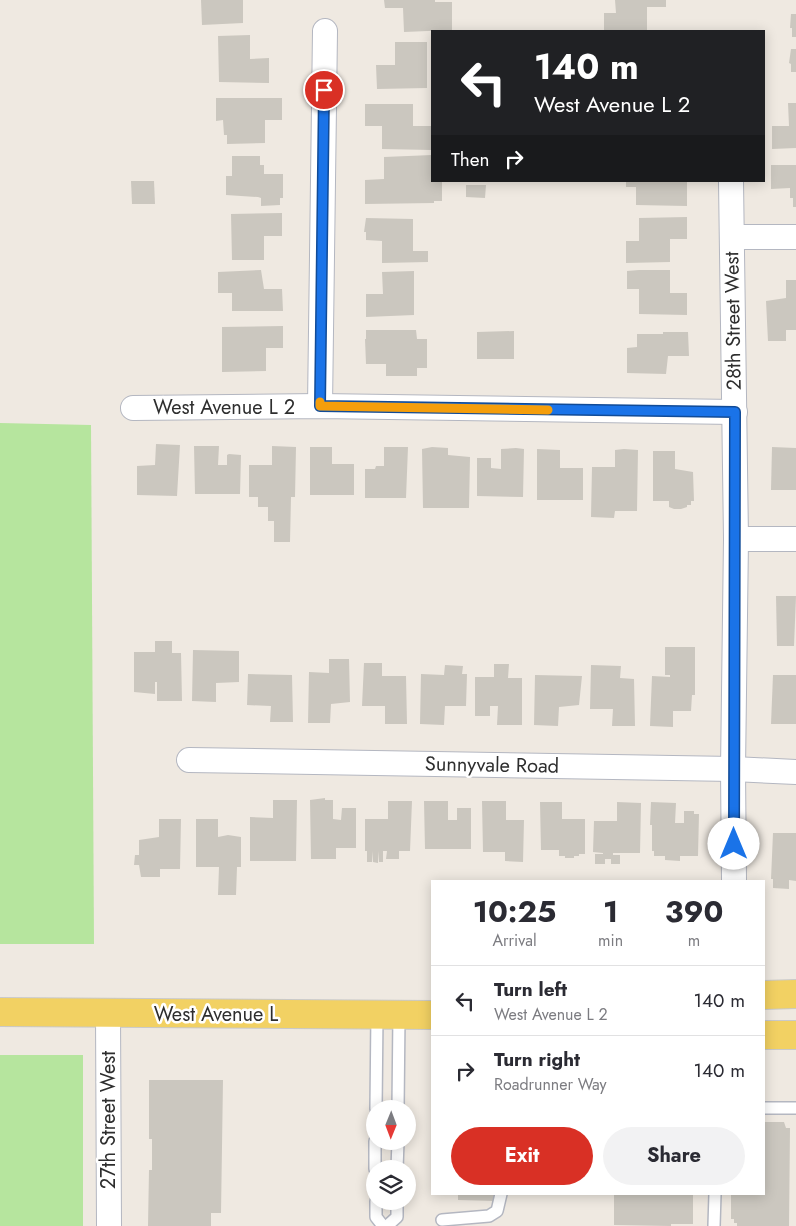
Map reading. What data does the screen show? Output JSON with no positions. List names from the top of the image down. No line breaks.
{"streets":{"main road":["West Avenue L"],"street":["28th Street West","West Avenue L 2","Sunnyvale Road","27th Street West"]},"crossings":[["28th Street West","West Avenue L 2"],["28th Street West","Sunnyvale Road"],["West Avenue L","27th Street West"]],"north":"bottom","page":{"turn":["140 m","West Avenue L 2"],"then":"Then","eta":["10:25","Arrival","1","min","390","m"],"list":[{"name":"Turn left","note":"West Avenue L 2","value":"140 m"},{"name":"Turn right","note":"Roadrunner Way","value":"140 m"}],"buttons":["Exit","Share"]}}
